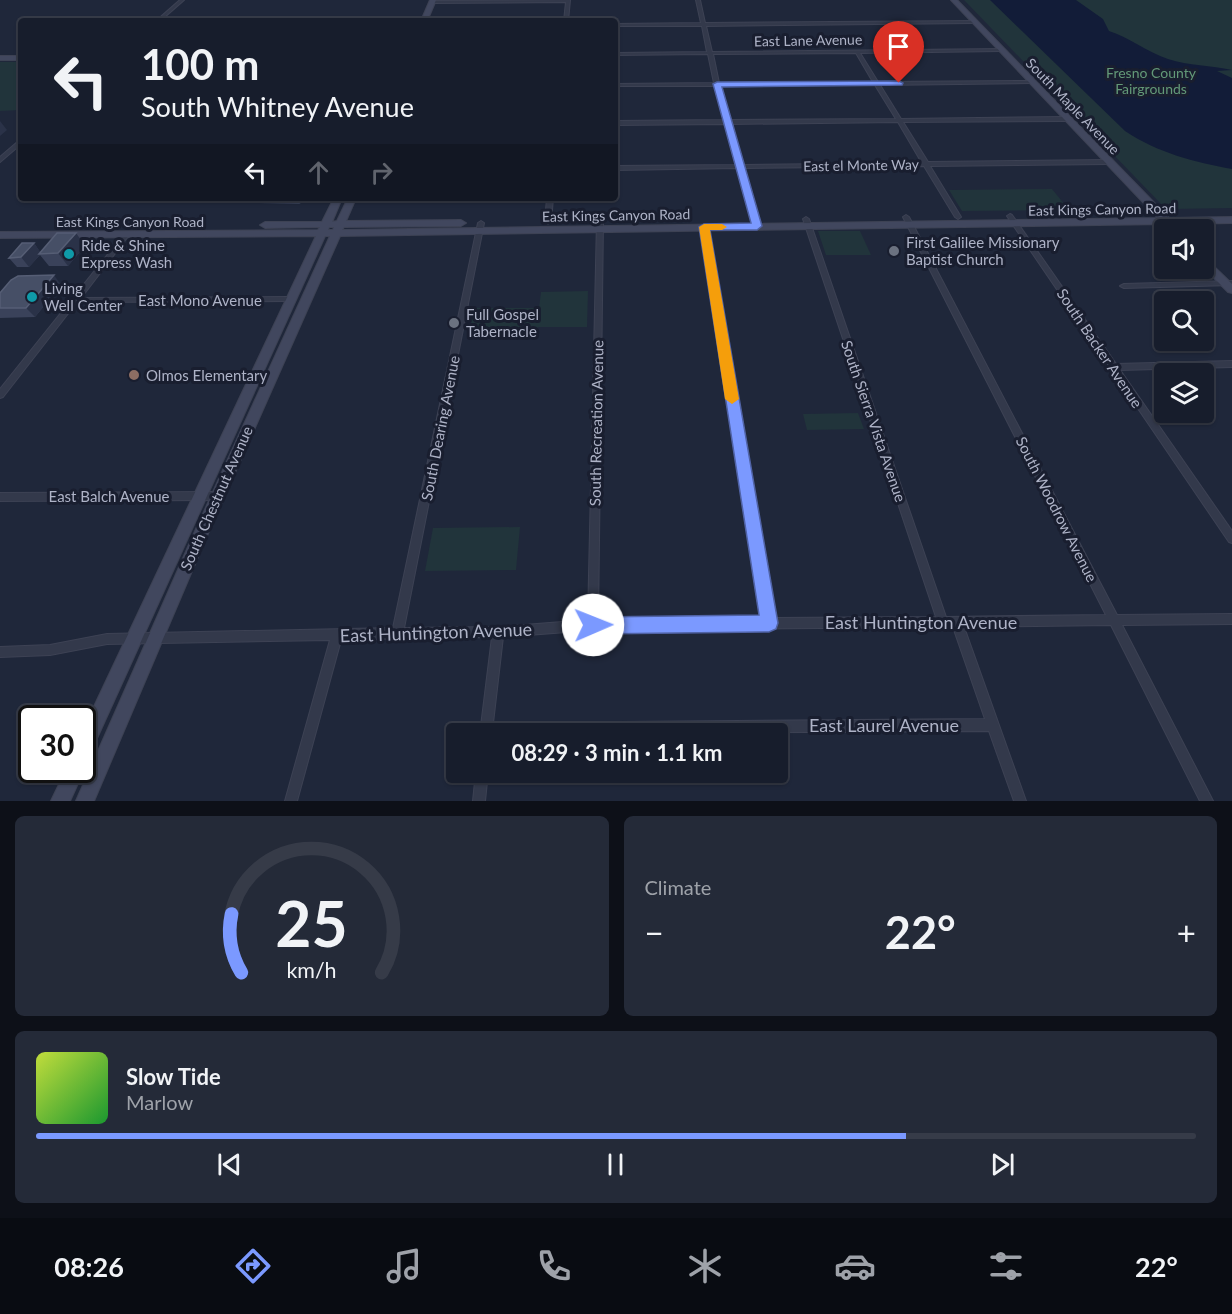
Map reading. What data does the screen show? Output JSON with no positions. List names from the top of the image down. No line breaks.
{"streets":{"main road":["South Maple Avenue","East Kings Canyon Road","South Chestnut Avenue"],"street":["East Lane Avenue","East el Monte Way","East Mono Avenue","South Backer Avenue","South Sierra Vista Avenue","South Recreation Avenue","South Dearing Avenue","East Balch Avenue","South Woodrow Avenue","East Huntington Avenue","East Laurel Avenue"]},"crossings":[["East Lane Avenue","South Maple Avenue"],["South Maple Avenue","East el Monte Way"],["South Maple Avenue","East Kings Canyon Road"],["East Kings Canyon Road","South Backer Avenue"],["East Kings Canyon Road","South Sierra Vista Avenue"],["East Kings Canyon Road","South Recreation Avenue"],["East Kings Canyon Road","South Dearing Avenue"],["East Kings Canyon Road","South Chestnut Avenue"],["East Kings Canyon Road","South Woodrow Avenue"],["East Mono Avenue","South Chestnut Avenue"],["South Sierra Vista Avenue","East Huntington Avenue"],["South Recreation Avenue","East Huntington Avenue"],["South Dearing Avenue","East Huntington Avenue"],["East Balch Avenue","South Chestnut Avenue"],["South Chestnut Avenue","East Huntington Avenue"],["South Woodrow Avenue","East Huntington Avenue"]],"parks":["Fresno County Fairgrounds"],"places":["First Galilee Missionary Baptist Church","Ride & Shine Express Wash","Living Well Center","Full Gospel Tabernacle","Olmos Elementary"],"page":{"turn":["100 m","South Whitney Avenue"],"limit":"30","trip":"08:29 · 3 min · 1.1 km","tile":"Climate","heat":["−","22°","+"],"song":["Slow Tide","Marlow"],"tabs":["08:26","22°"],"gauge":["25","km/h"]}}
